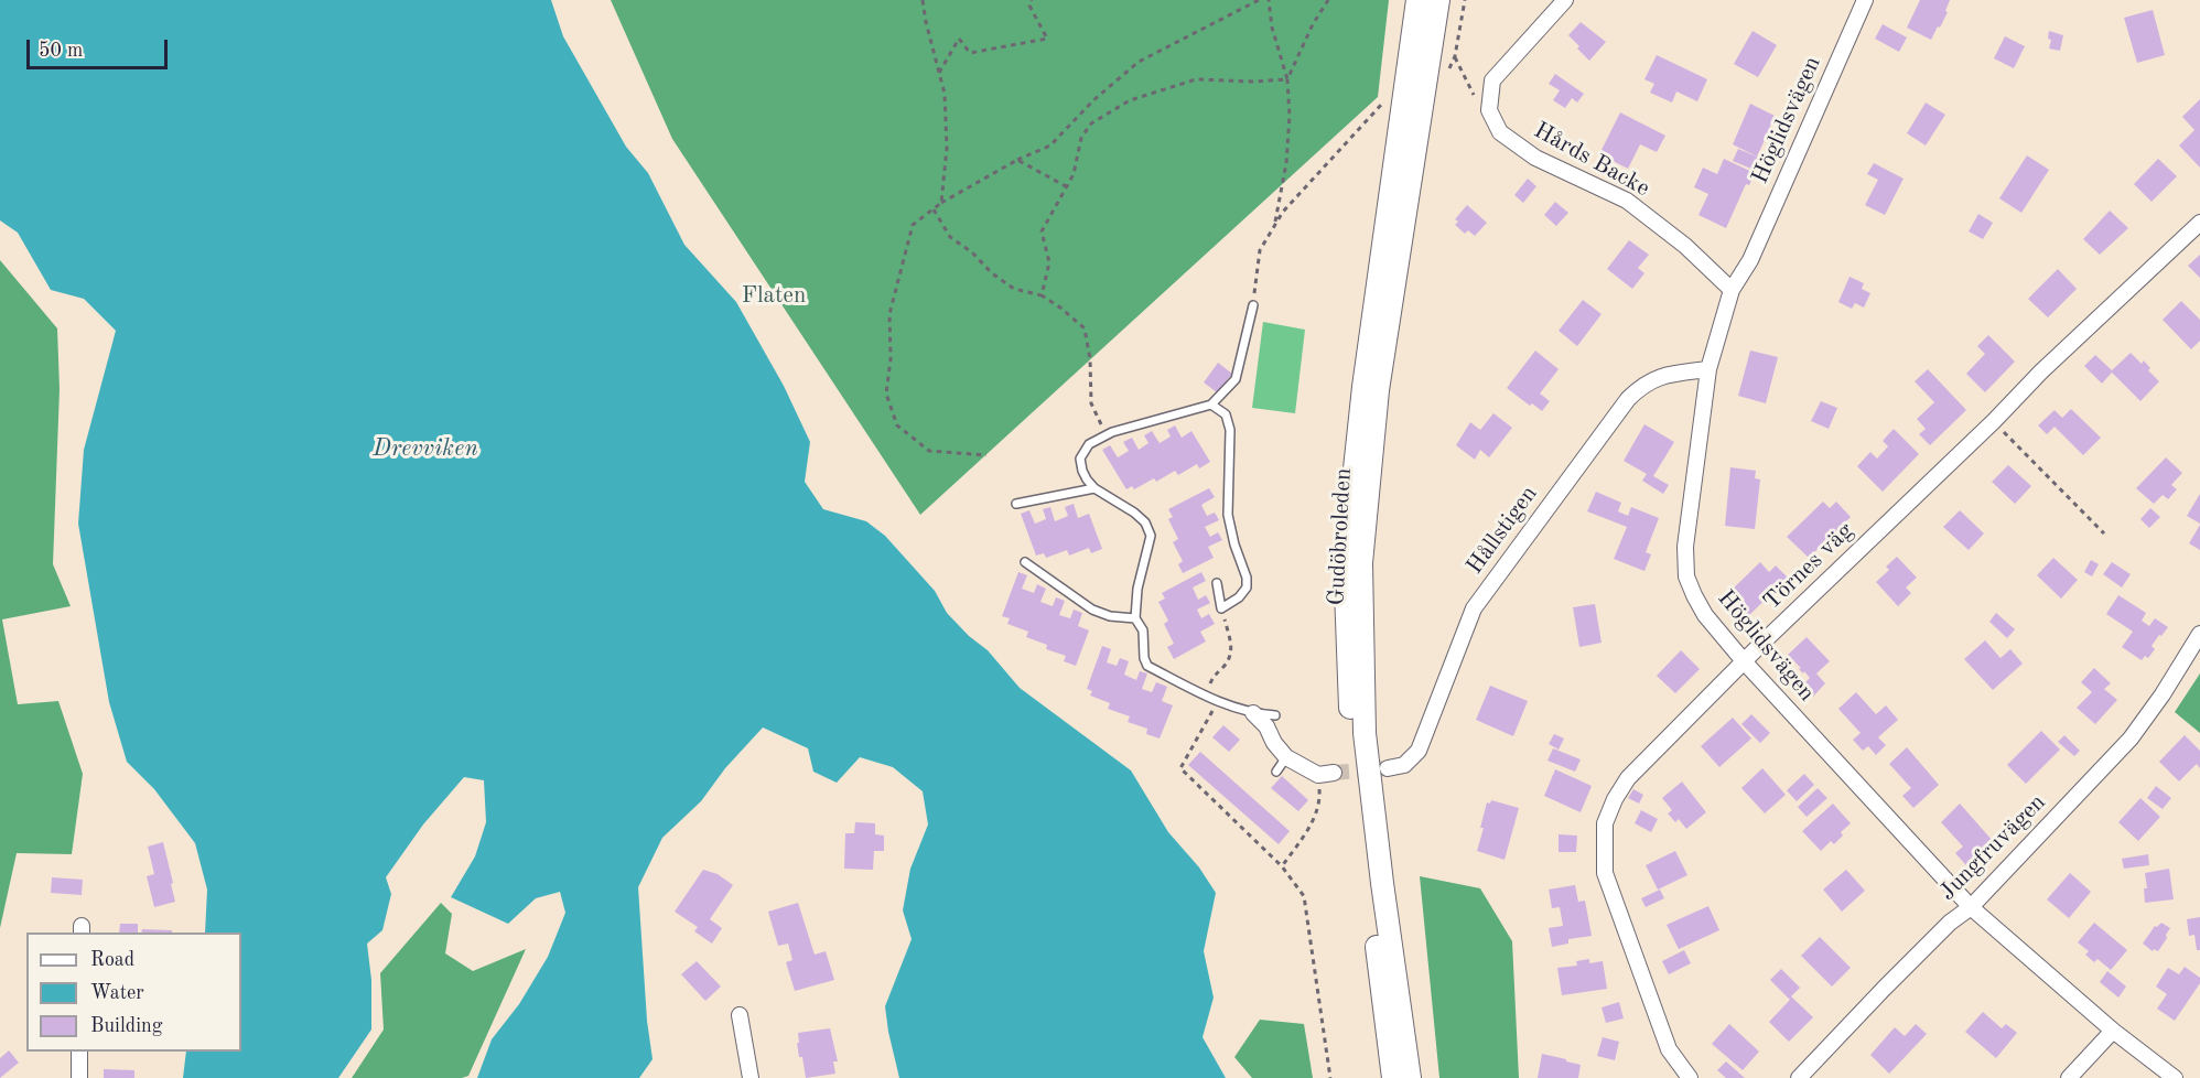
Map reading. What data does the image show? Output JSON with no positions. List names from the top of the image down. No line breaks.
{"streets":{"main road":["Gudöbroleden"],"street":["Höglidsvägen","Hårds Backe","Hållstigen","Törnes väg","Jungfruvägen"]},"crossings":[["Höglidsvägen","Hårds Backe"],["Höglidsvägen","Hållstigen"],["Höglidsvägen","Törnes väg"],["Höglidsvägen","Jungfruvägen"]],"water":["Drevviken"],"parks":["Flaten"],"legend":["Road","Water","Building"],"scale_bar":"50 m"}
